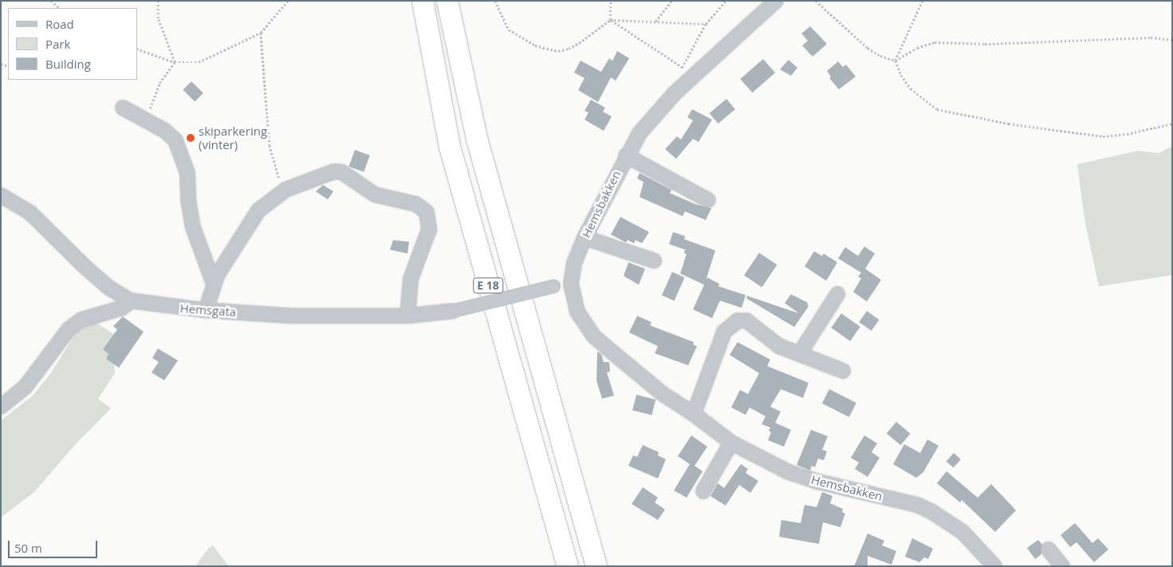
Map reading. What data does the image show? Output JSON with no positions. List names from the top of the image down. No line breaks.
{"streets":{"highway":["E 18"],"street":["Hemsbakken","Hemsgata"]},"crossings":[["Hemsbakken","Hemsgata"]],"places":["skiparkering (vinter)"],"legend":["Road","Park","Building"],"scale_bar":"50 m"}
